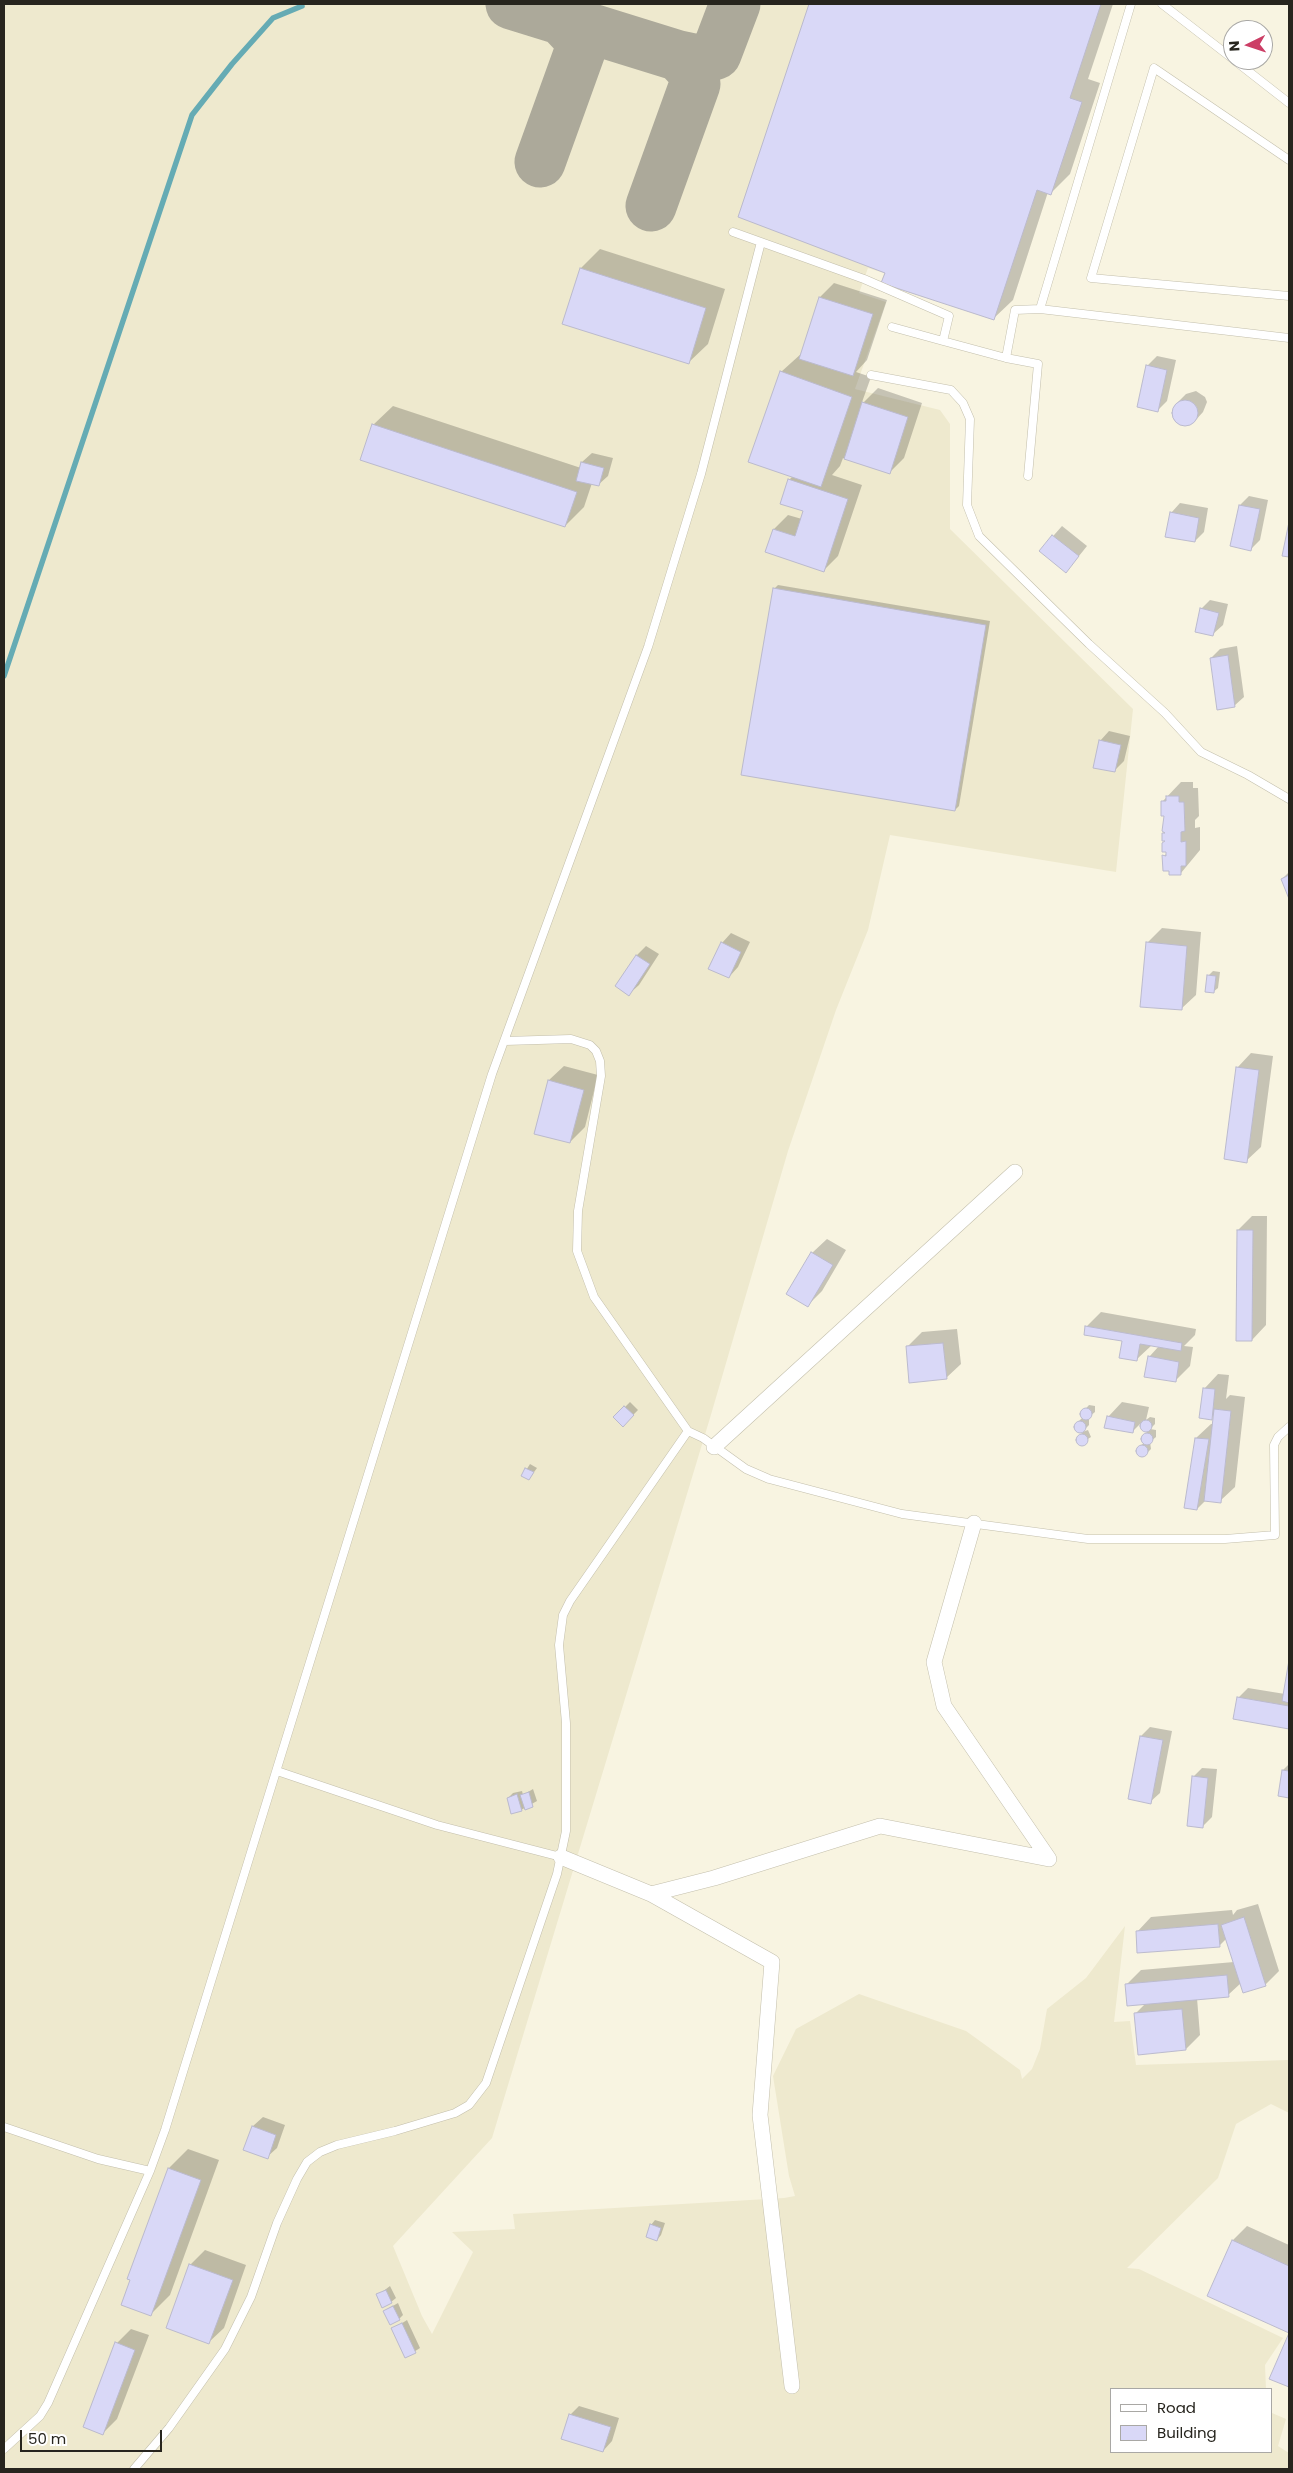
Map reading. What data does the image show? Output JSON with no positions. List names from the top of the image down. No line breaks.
{"legend":["Road","Building"],"scale_bar":"50 m","north":"left"}
